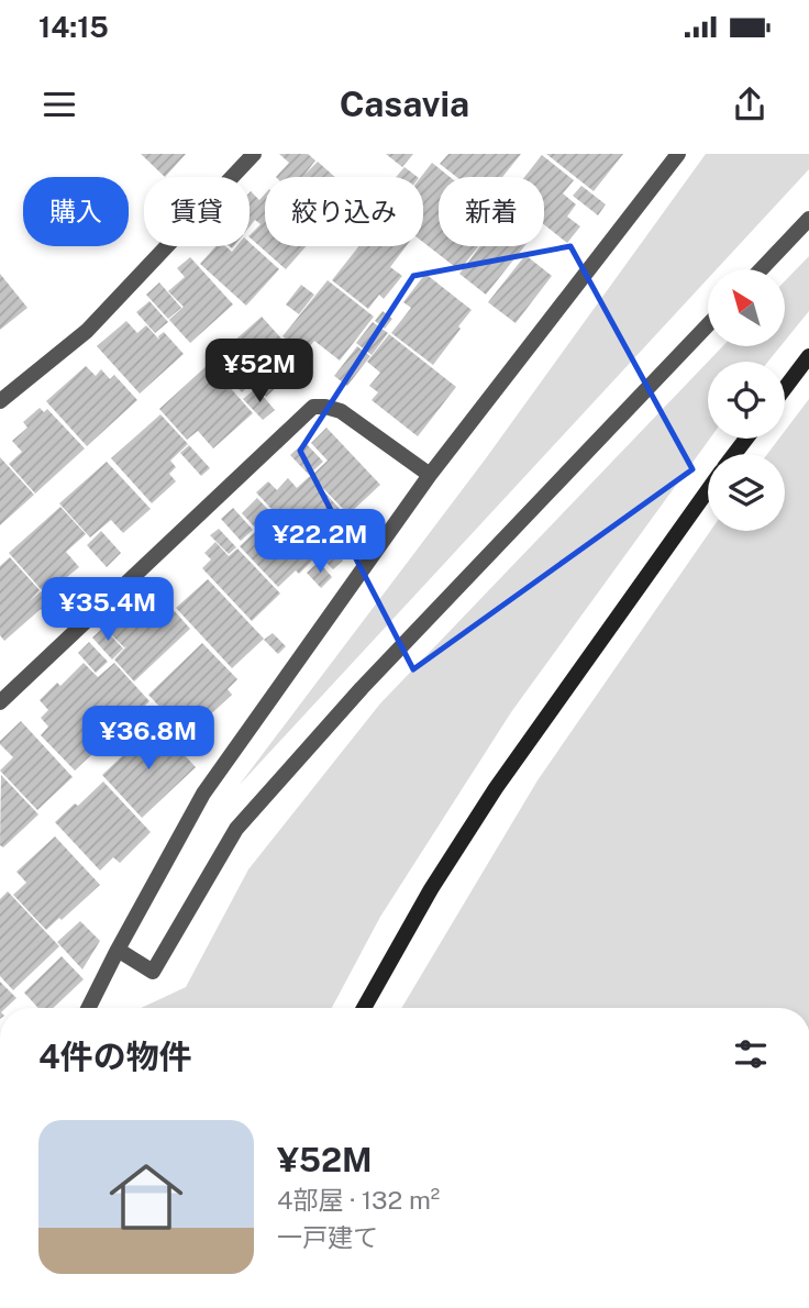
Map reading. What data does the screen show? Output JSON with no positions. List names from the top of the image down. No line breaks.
{"north":"top left","page":{"status":"14:15","header":"Casavia","chip":["購入","賃貸","絞り込み","新着"],"price":["¥52M","¥22.2M","¥35.4M","¥36.8M"],"heading":"4件の物件","list":[{"name":"¥52M","note":"4部屋 · 132 m² · 一戸建て"}]}}
